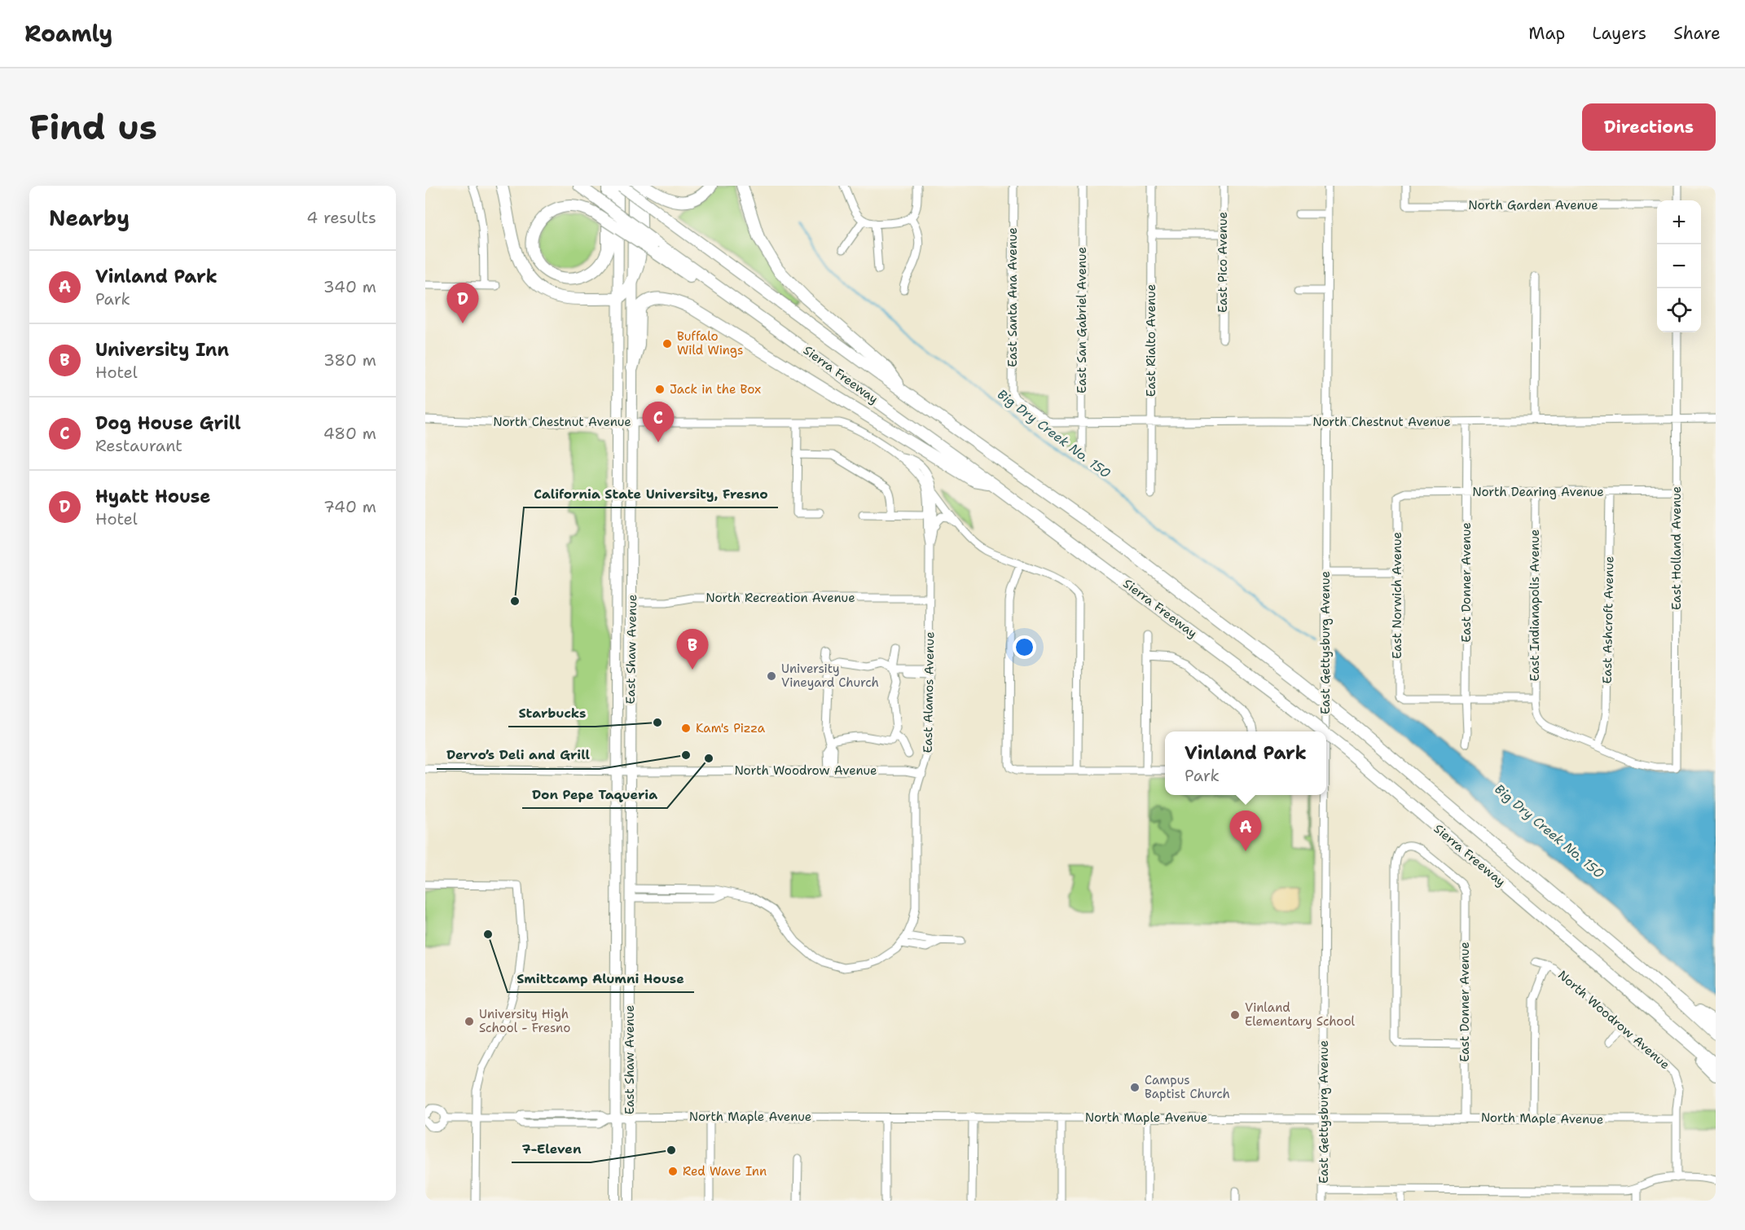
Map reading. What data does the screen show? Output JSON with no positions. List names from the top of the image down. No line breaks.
{"streets":{"highway":["Sierra Freeway"],"main road":["East Shaw Avenue"],"street":["North Garden Avenue","East Pico Avenue","East Santa Ana Avenue","East San Gabriel Avenue","East Rialto Avenue","North Chestnut Avenue","North Dearing Avenue","East Holland Avenue","East Donner Avenue","East Norwich Avenue","North Recreation Avenue","East Indianapolis Avenue","East Ashcroft Avenue","East Gettysburg Avenue","East Alamos Avenue","North Woodrow Avenue","North Maple Avenue"]},"crossings":[["East Santa Ana Avenue","North Chestnut Avenue"],["East San Gabriel Avenue","North Chestnut Avenue"],["East Rialto Avenue","North Chestnut Avenue"],["Sierra Freeway","East Shaw Avenue"],["North Chestnut Avenue","East Holland Avenue"],["North Chestnut Avenue","East Donner Avenue"],["North Chestnut Avenue","East Gettysburg Avenue"],["North Chestnut Avenue","East Shaw Avenue"],["North Dearing Avenue","East Holland Avenue"],["North Dearing Avenue","East Donner Avenue"],["North Dearing Avenue","East Norwich Avenue"],["North Dearing Avenue","East Indianapolis Avenue"],["North Dearing Avenue","East Ashcroft Avenue"],["East Holland Avenue","East Indianapolis Avenue"],["East Holland Avenue","East Ashcroft Avenue"],["East Donner Avenue","East Norwich Avenue"],["East Donner Avenue","North Maple Avenue"],["North Recreation Avenue","East Shaw Avenue"],["North Recreation Avenue","East Alamos Avenue"],["East Indianapolis Avenue","East Ashcroft Avenue"],["East Gettysburg Avenue","North Maple Avenue"],["East Shaw Avenue","East Alamos Avenue"],["East Shaw Avenue","North Woodrow Avenue"],["East Shaw Avenue","North Maple Avenue"],["East Alamos Avenue","North Woodrow Avenue"],["North Woodrow Avenue","North Maple Avenue"]],"water":["Big Dry Creek No. 150"],"places":["Buffalo Wild Wings","Jack in the Box","California State University, Fresno","University Vineyard Church","Starbucks","Kam's Pizza","Dervo’s Deli and Grill","Don Pepe Taqueria","Smittcamp Alumni House","Vinland Elementary School","University High School - Fresno","Campus Baptist Church","7-Eleven","Red Wave Inn"],"page":{"header":"Roamly","nav":["Map","Layers","Share"],"buttons":"Directions","title":"Find us","heading":["Nearby","4 results"],"map_buttons":["+","−"],"list":[{"mark":"A","name":"Vinland Park","note":"Park","value":"340 m"},{"mark":"B","name":"University Inn","note":"Hotel","value":"380 m"},{"mark":"C","name":"Dog House Grill","note":"Restaurant","value":"480 m"},{"mark":"D","name":"Hyatt House","note":"Hotel","value":"740 m"}],"pins":["D","C","B","A"],"popup":["Vinland Park","Park"]}}
